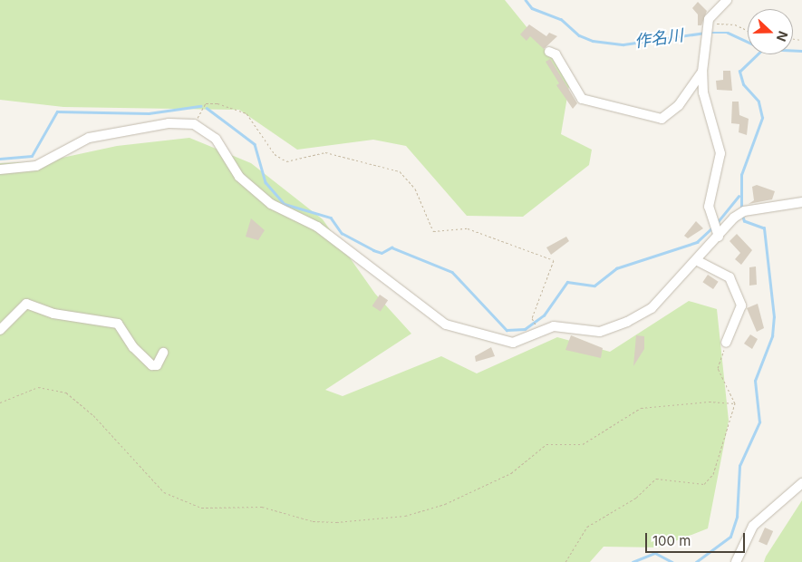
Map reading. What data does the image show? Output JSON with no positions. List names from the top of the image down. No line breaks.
{"water":["作名川"],"scale_bar":"100 m","north":"right"}
